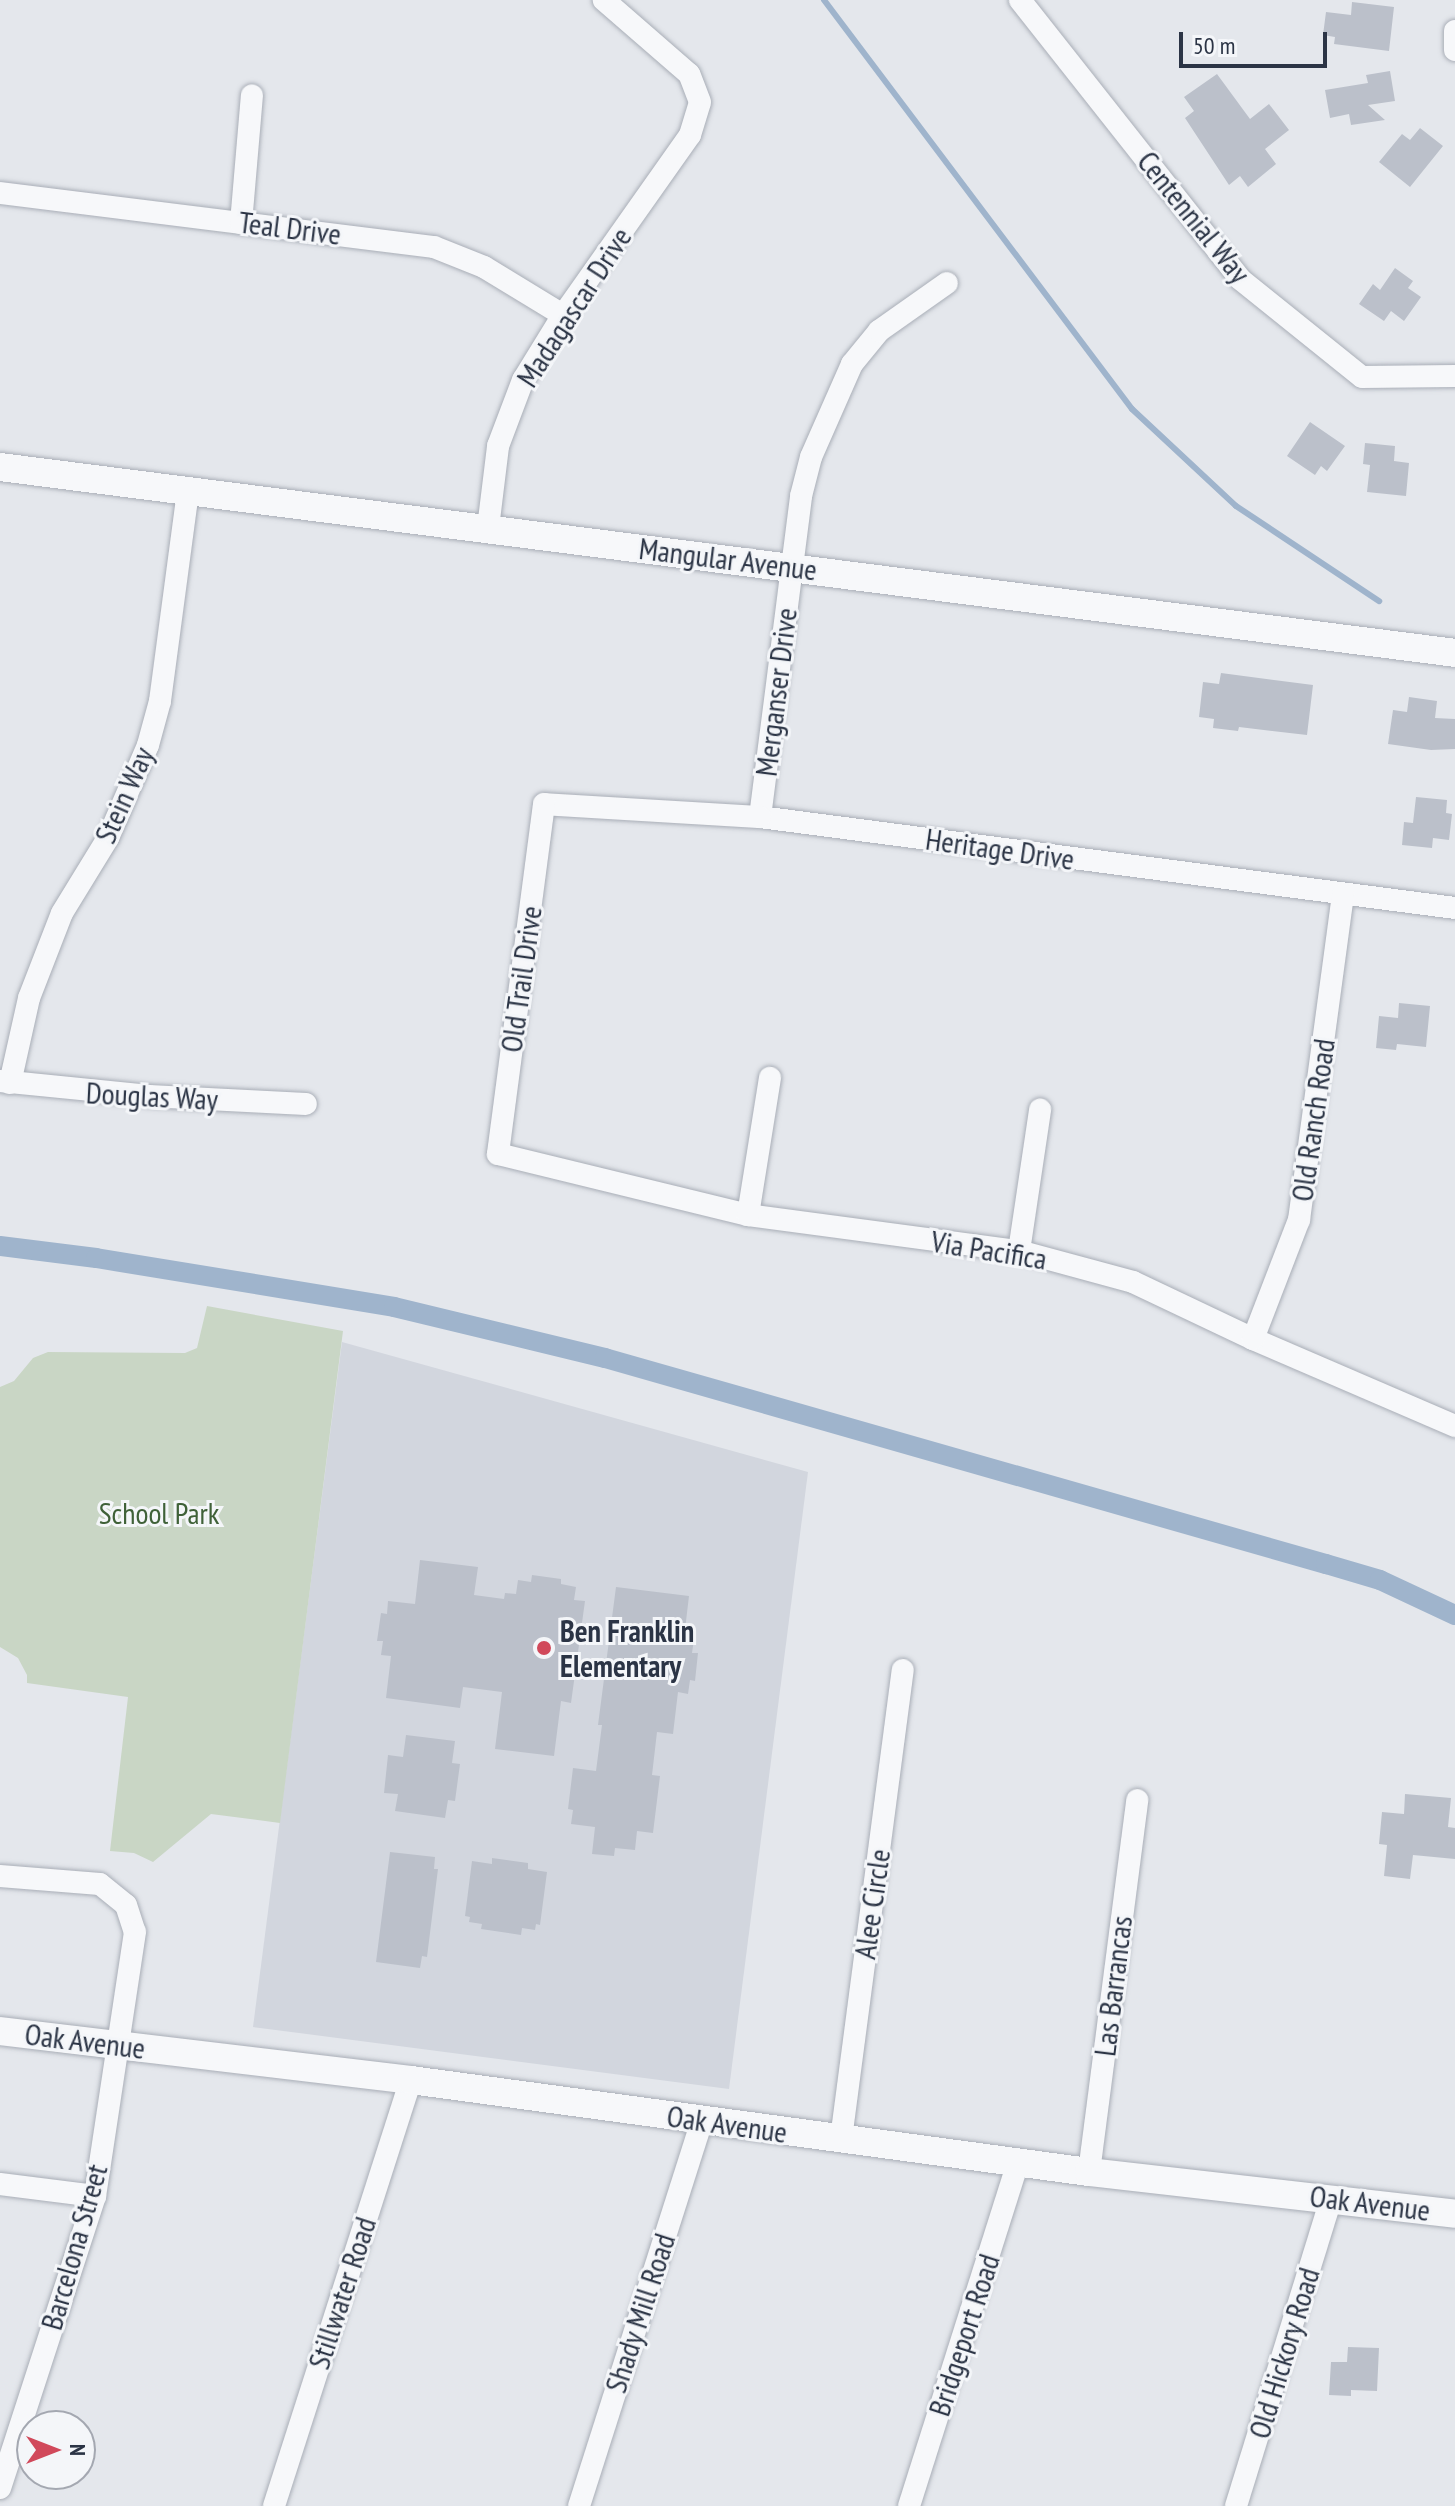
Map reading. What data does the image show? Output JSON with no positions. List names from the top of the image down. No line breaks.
{"streets":{"street":["Centennial Way","Teal Drive","Madagascar Drive","Mangular Avenue","Merganser Drive","Stein Way","Heritage Drive","Old Trail Drive","Douglas Way","Old Ranch Road","Via Pacifica","Alee Circle","Las Barrancas","Oak Avenue","Barcelona Street","Stillwater Road","Shady Mill Road","Bridgeport Road","Old Hickory Road"]},"crossings":[["Teal Drive","Madagascar Drive"],["Madagascar Drive","Mangular Avenue"],["Mangular Avenue","Merganser Drive"],["Mangular Avenue","Stein Way"],["Merganser Drive","Heritage Drive"],["Stein Way","Douglas Way"],["Heritage Drive","Old Trail Drive"],["Heritage Drive","Old Ranch Road"],["Old Trail Drive","Via Pacifica"],["Old Ranch Road","Via Pacifica"],["Alee Circle","Oak Avenue"],["Las Barrancas","Oak Avenue"],["Oak Avenue","Barcelona Street"],["Oak Avenue","Stillwater Road"],["Oak Avenue","Shady Mill Road"],["Oak Avenue","Bridgeport Road"],["Oak Avenue","Old Hickory Road"]],"parks":["School Park"],"places":["Ben Franklin Elementary"],"scale_bar":"50 m","north":"right"}
